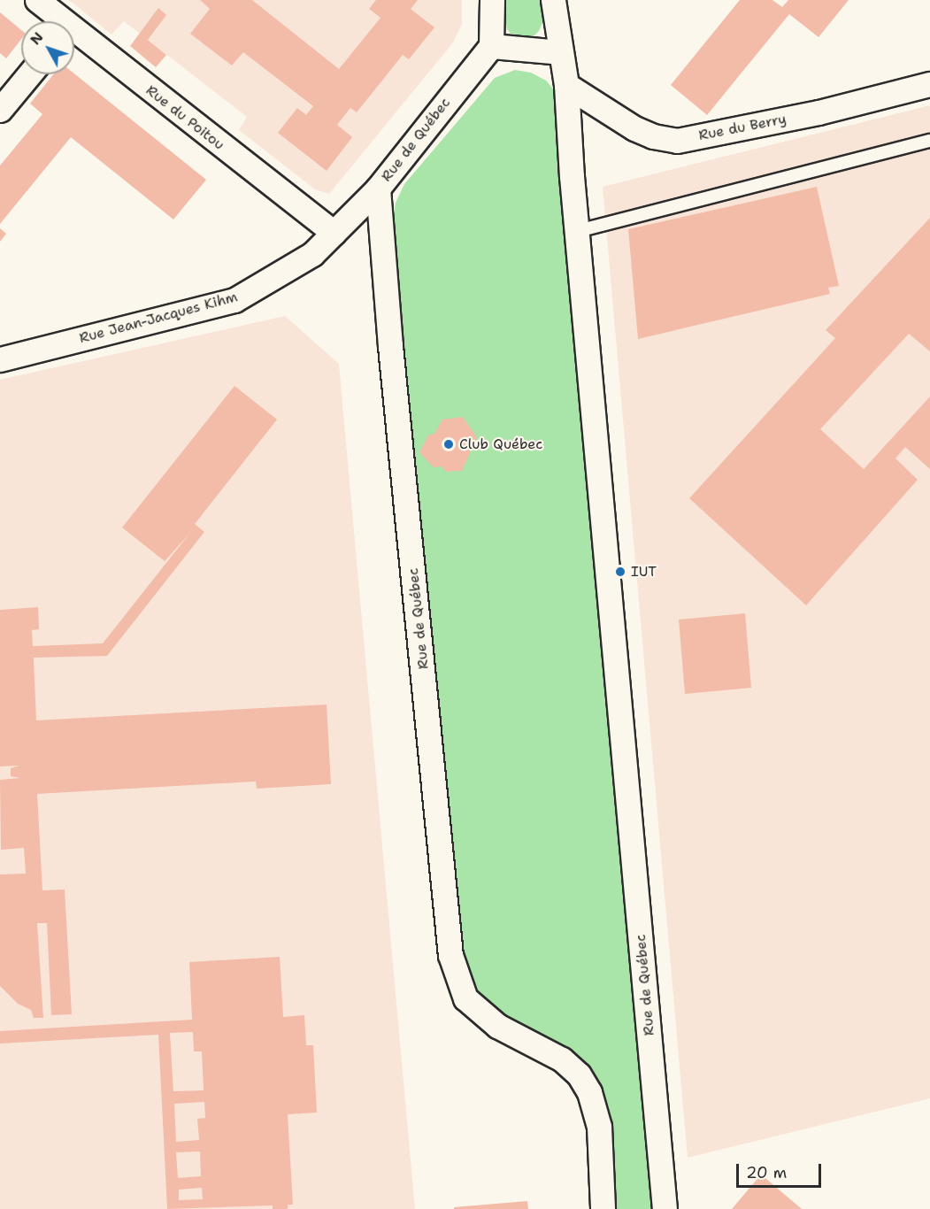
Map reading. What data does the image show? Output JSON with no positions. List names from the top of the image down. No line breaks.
{"streets":{"street":["Rue du Poitou","Rue du Berry","Rue de Québec","Rue Jean-Jacques Kihm"]},"crossings":[["Rue du Poitou","Rue Jean-Jacques Kihm"],["Rue du Berry","Rue de Québec"],["Rue de Québec","Rue Jean-Jacques Kihm"]],"places":["Club Québec","IUT"],"scale_bar":"20 m","north":"top left"}
